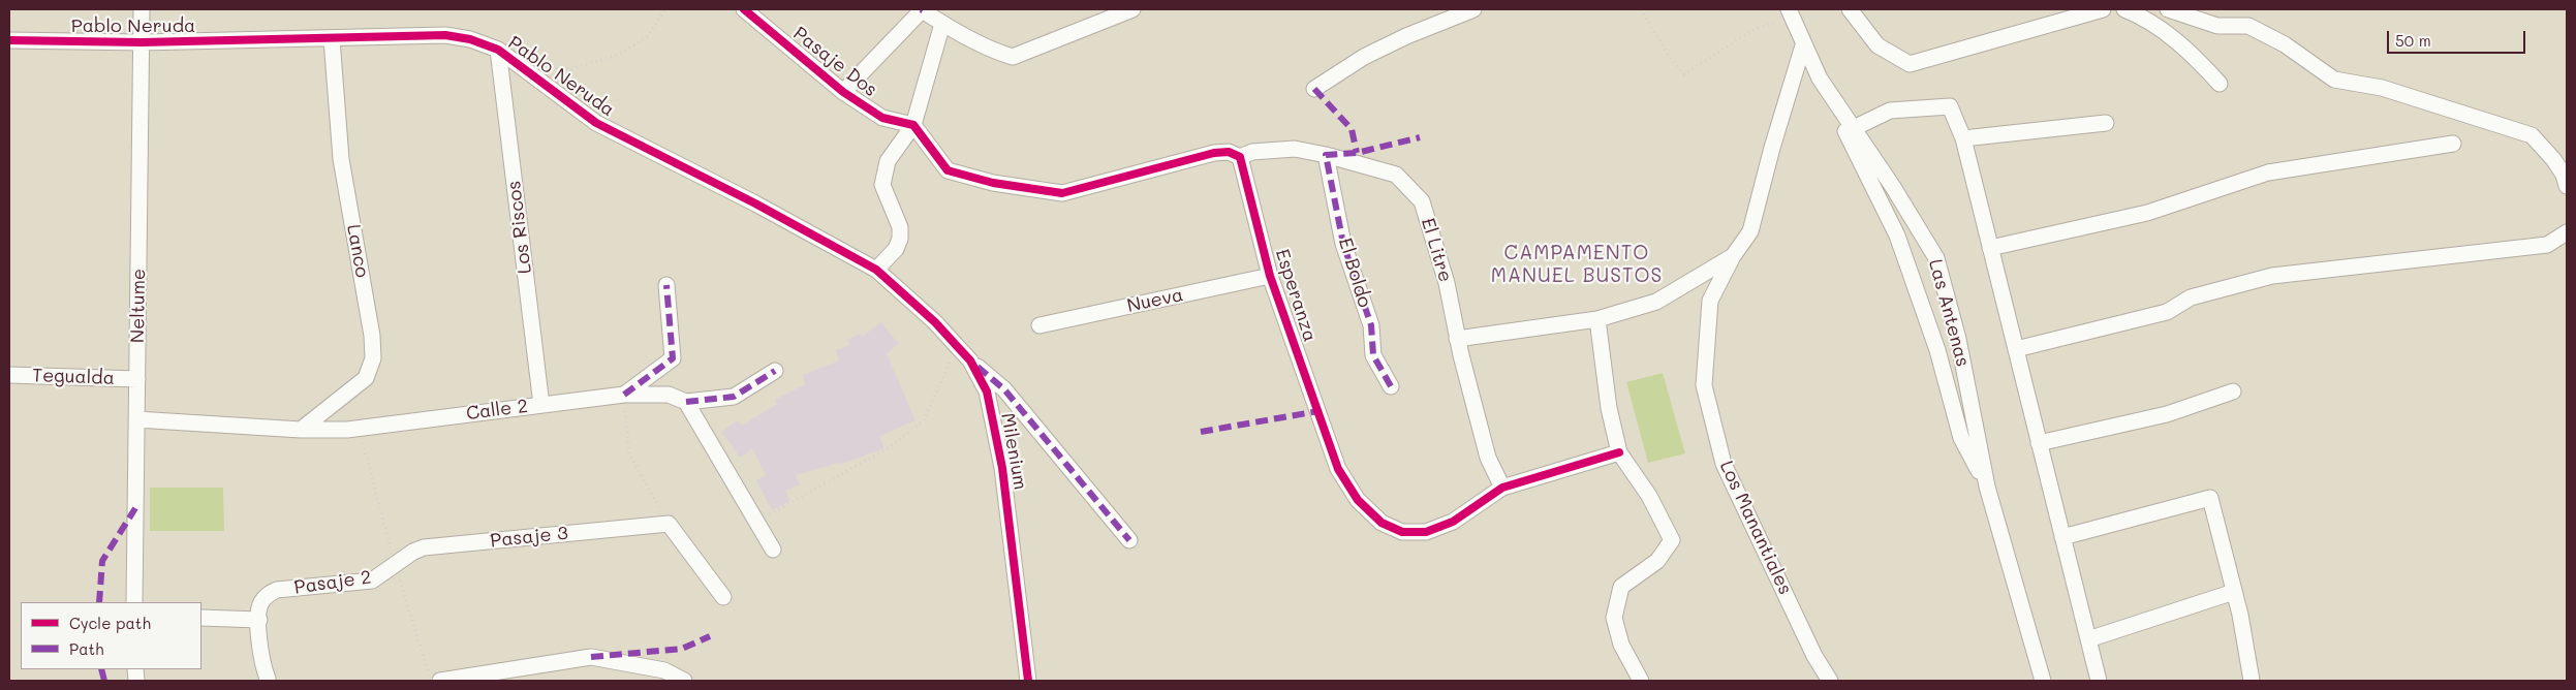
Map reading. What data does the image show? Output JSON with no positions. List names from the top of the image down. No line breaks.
{"streets":{"street":["Pablo Neruda","Pasaje Dos","Los Riscos","El Litre","Lanco","El Boldo","Esperanza","Nueva","Neltume","Las Antenas","Tegualda","Calle 2","Milenium","Los Manantiales","Pasaje 3","Pasaje 2"]},"crossings":[["Pablo Neruda","Los Riscos"],["Pablo Neruda","Lanco"],["Pablo Neruda","Neltume"],["Pablo Neruda","Milenium"],["Los Riscos","Calle 2"],["El Litre","El Boldo"],["El Litre","Esperanza"],["Lanco","Calle 2"],["Esperanza","Nueva"],["Neltume","Tegualda"],["Neltume","Calle 2"],["Las Antenas","Los Manantiales"],["Pasaje 3","Pasaje 2"]],"districts":["CAMPAMENTO MANUEL BUSTOS"],"legend":["Cycle path","Path"],"scale_bar":"50 m"}
